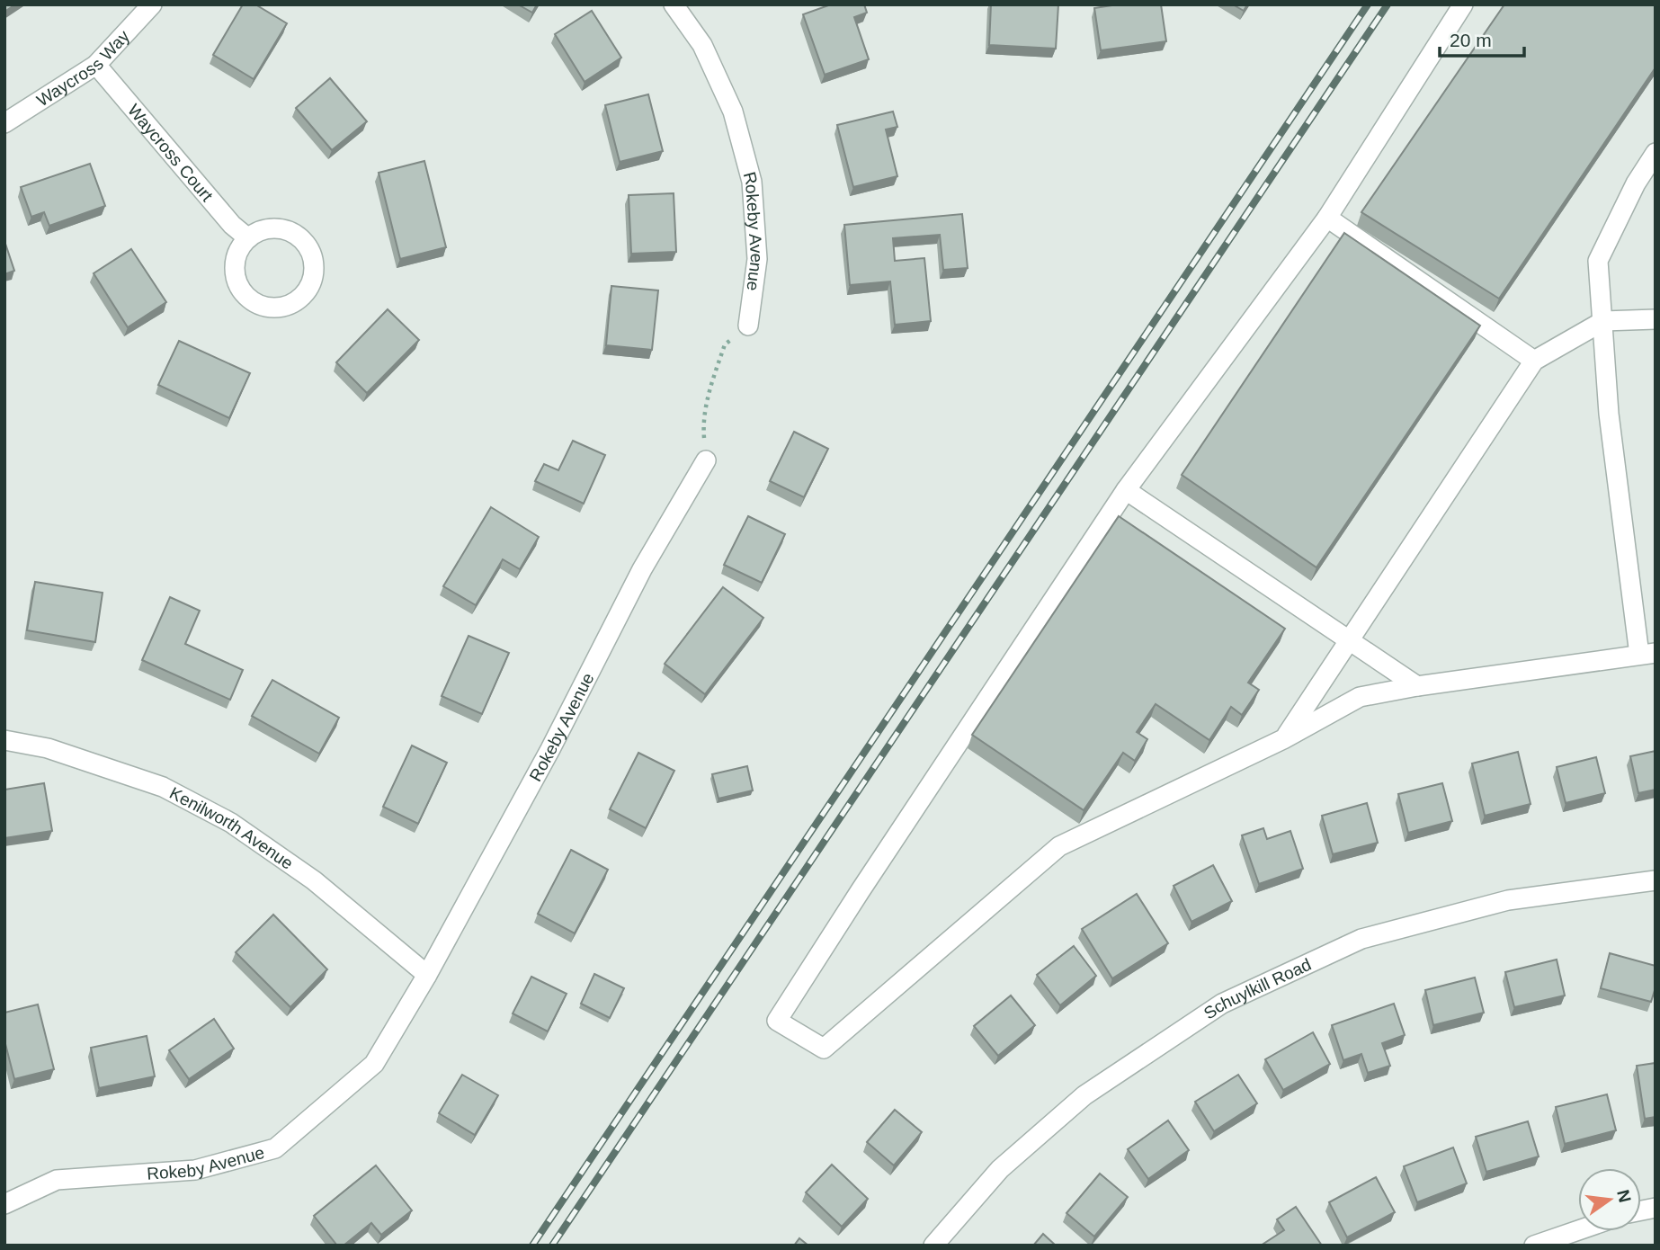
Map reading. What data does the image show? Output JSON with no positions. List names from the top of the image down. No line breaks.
{"streets":{"street":["Waycross Way","Waycross Court","Rokeby Avenue","Kenilworth Avenue","Schuylkill Road"]},"crossings":[["Waycross Way","Waycross Court"],["Rokeby Avenue","Kenilworth Avenue"]],"scale_bar":"20 m","north":"right"}
